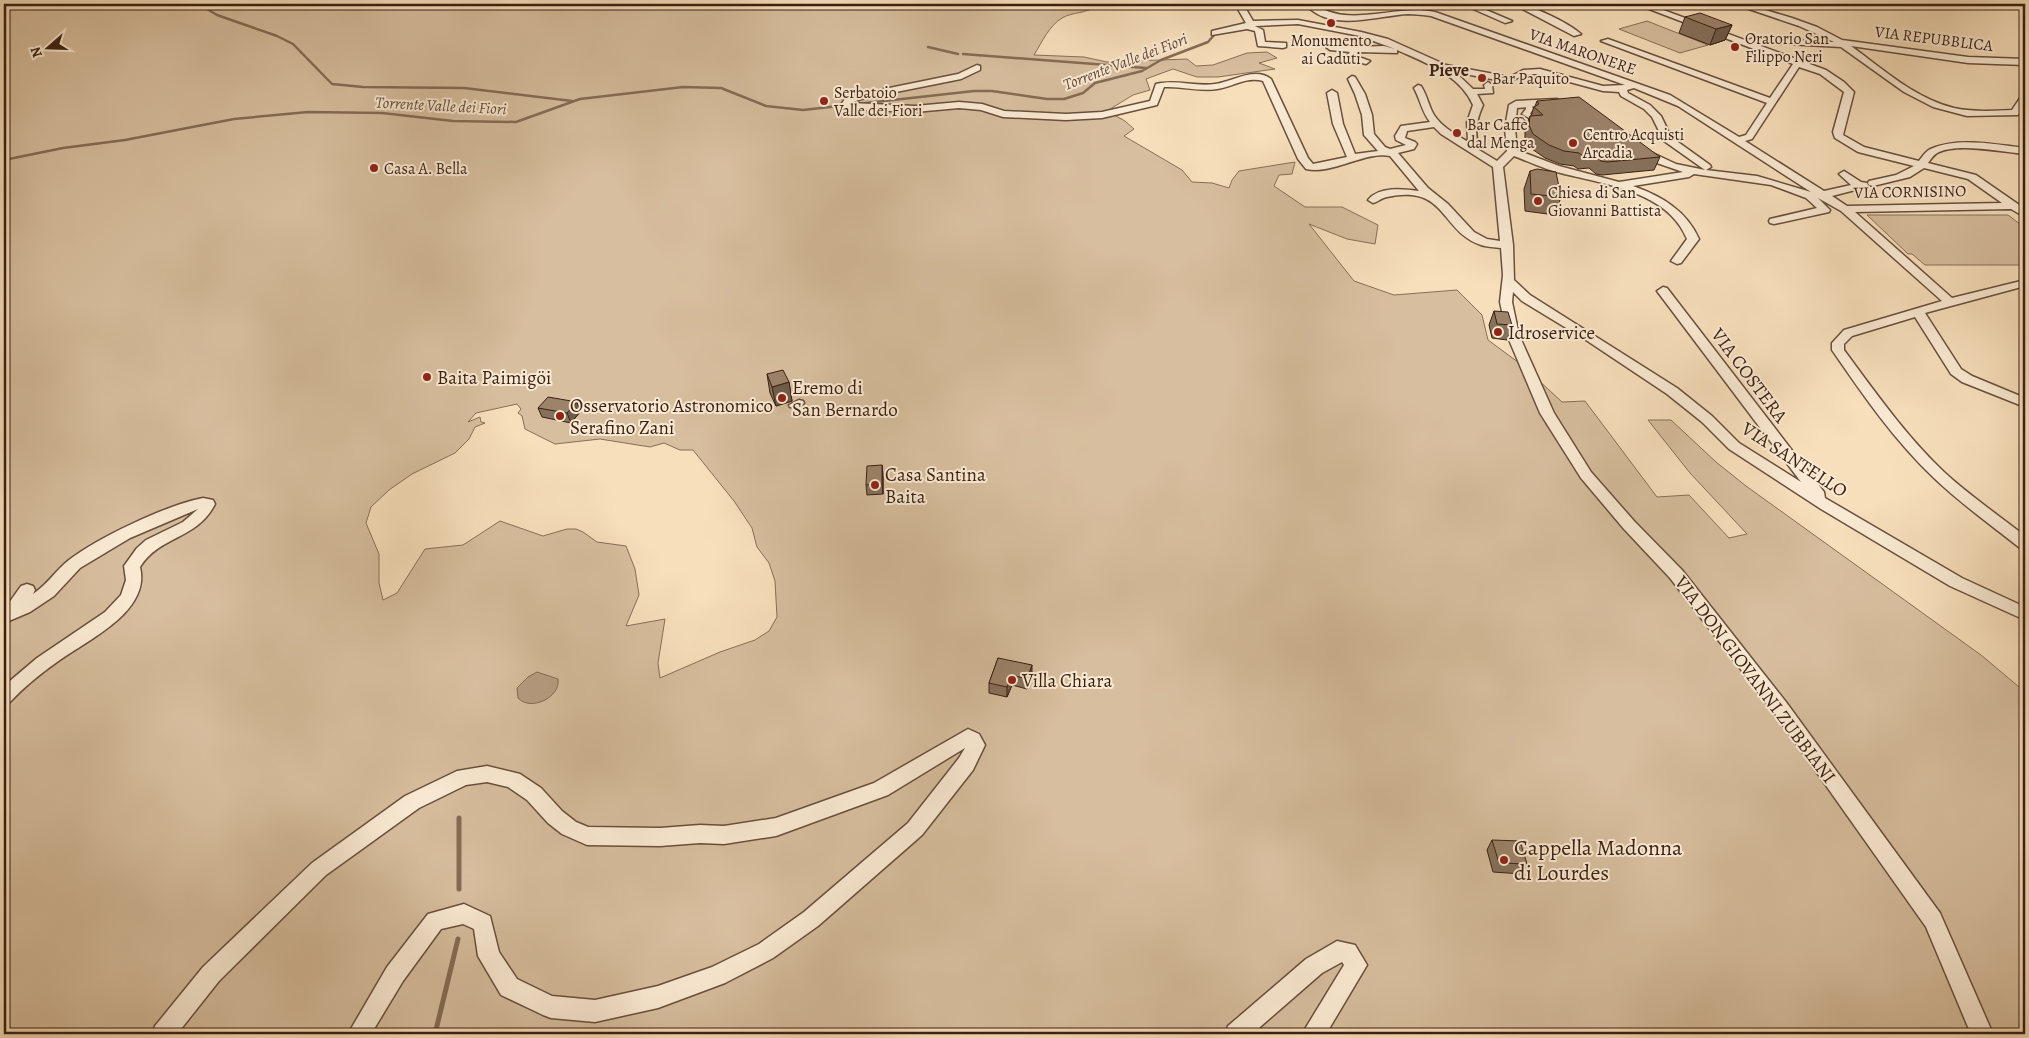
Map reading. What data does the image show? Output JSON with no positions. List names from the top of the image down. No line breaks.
{"streets":{"street":["VIA REPUBBLICA","VIA MARONERE","VIA CORNISINO","VIA COSTERA","VIA SANTELLO","VIA DON GIOVANNI ZUBBIANI"]},"crossings":[["VIA MARONERE","VIA CORNISINO"],["VIA COSTERA","VIA SANTELLO"],["VIA SANTELLO","VIA DON GIOVANNI ZUBBIANI"]],"districts":["Pieve"],"water":["Torrente Valle dei Fiori"],"places":["Monumento ai Caduti","Oratorio San Filippo Neri","Bar Paquito","Serbatoio Valle dei Fiori","Bar Caffè dal Menga","Centro Acquisti Arcadia","Casa A. Bella","Chiesa di San Giovanni Battista","Idroservice","Baita Paimigöi","Eremo di San Bernardo","Osservatorio Astronomico Serafino Zani","Casa Santina Baita","Villa Chiara","Cappella Madonna di Lourdes"],"north":"left"}
